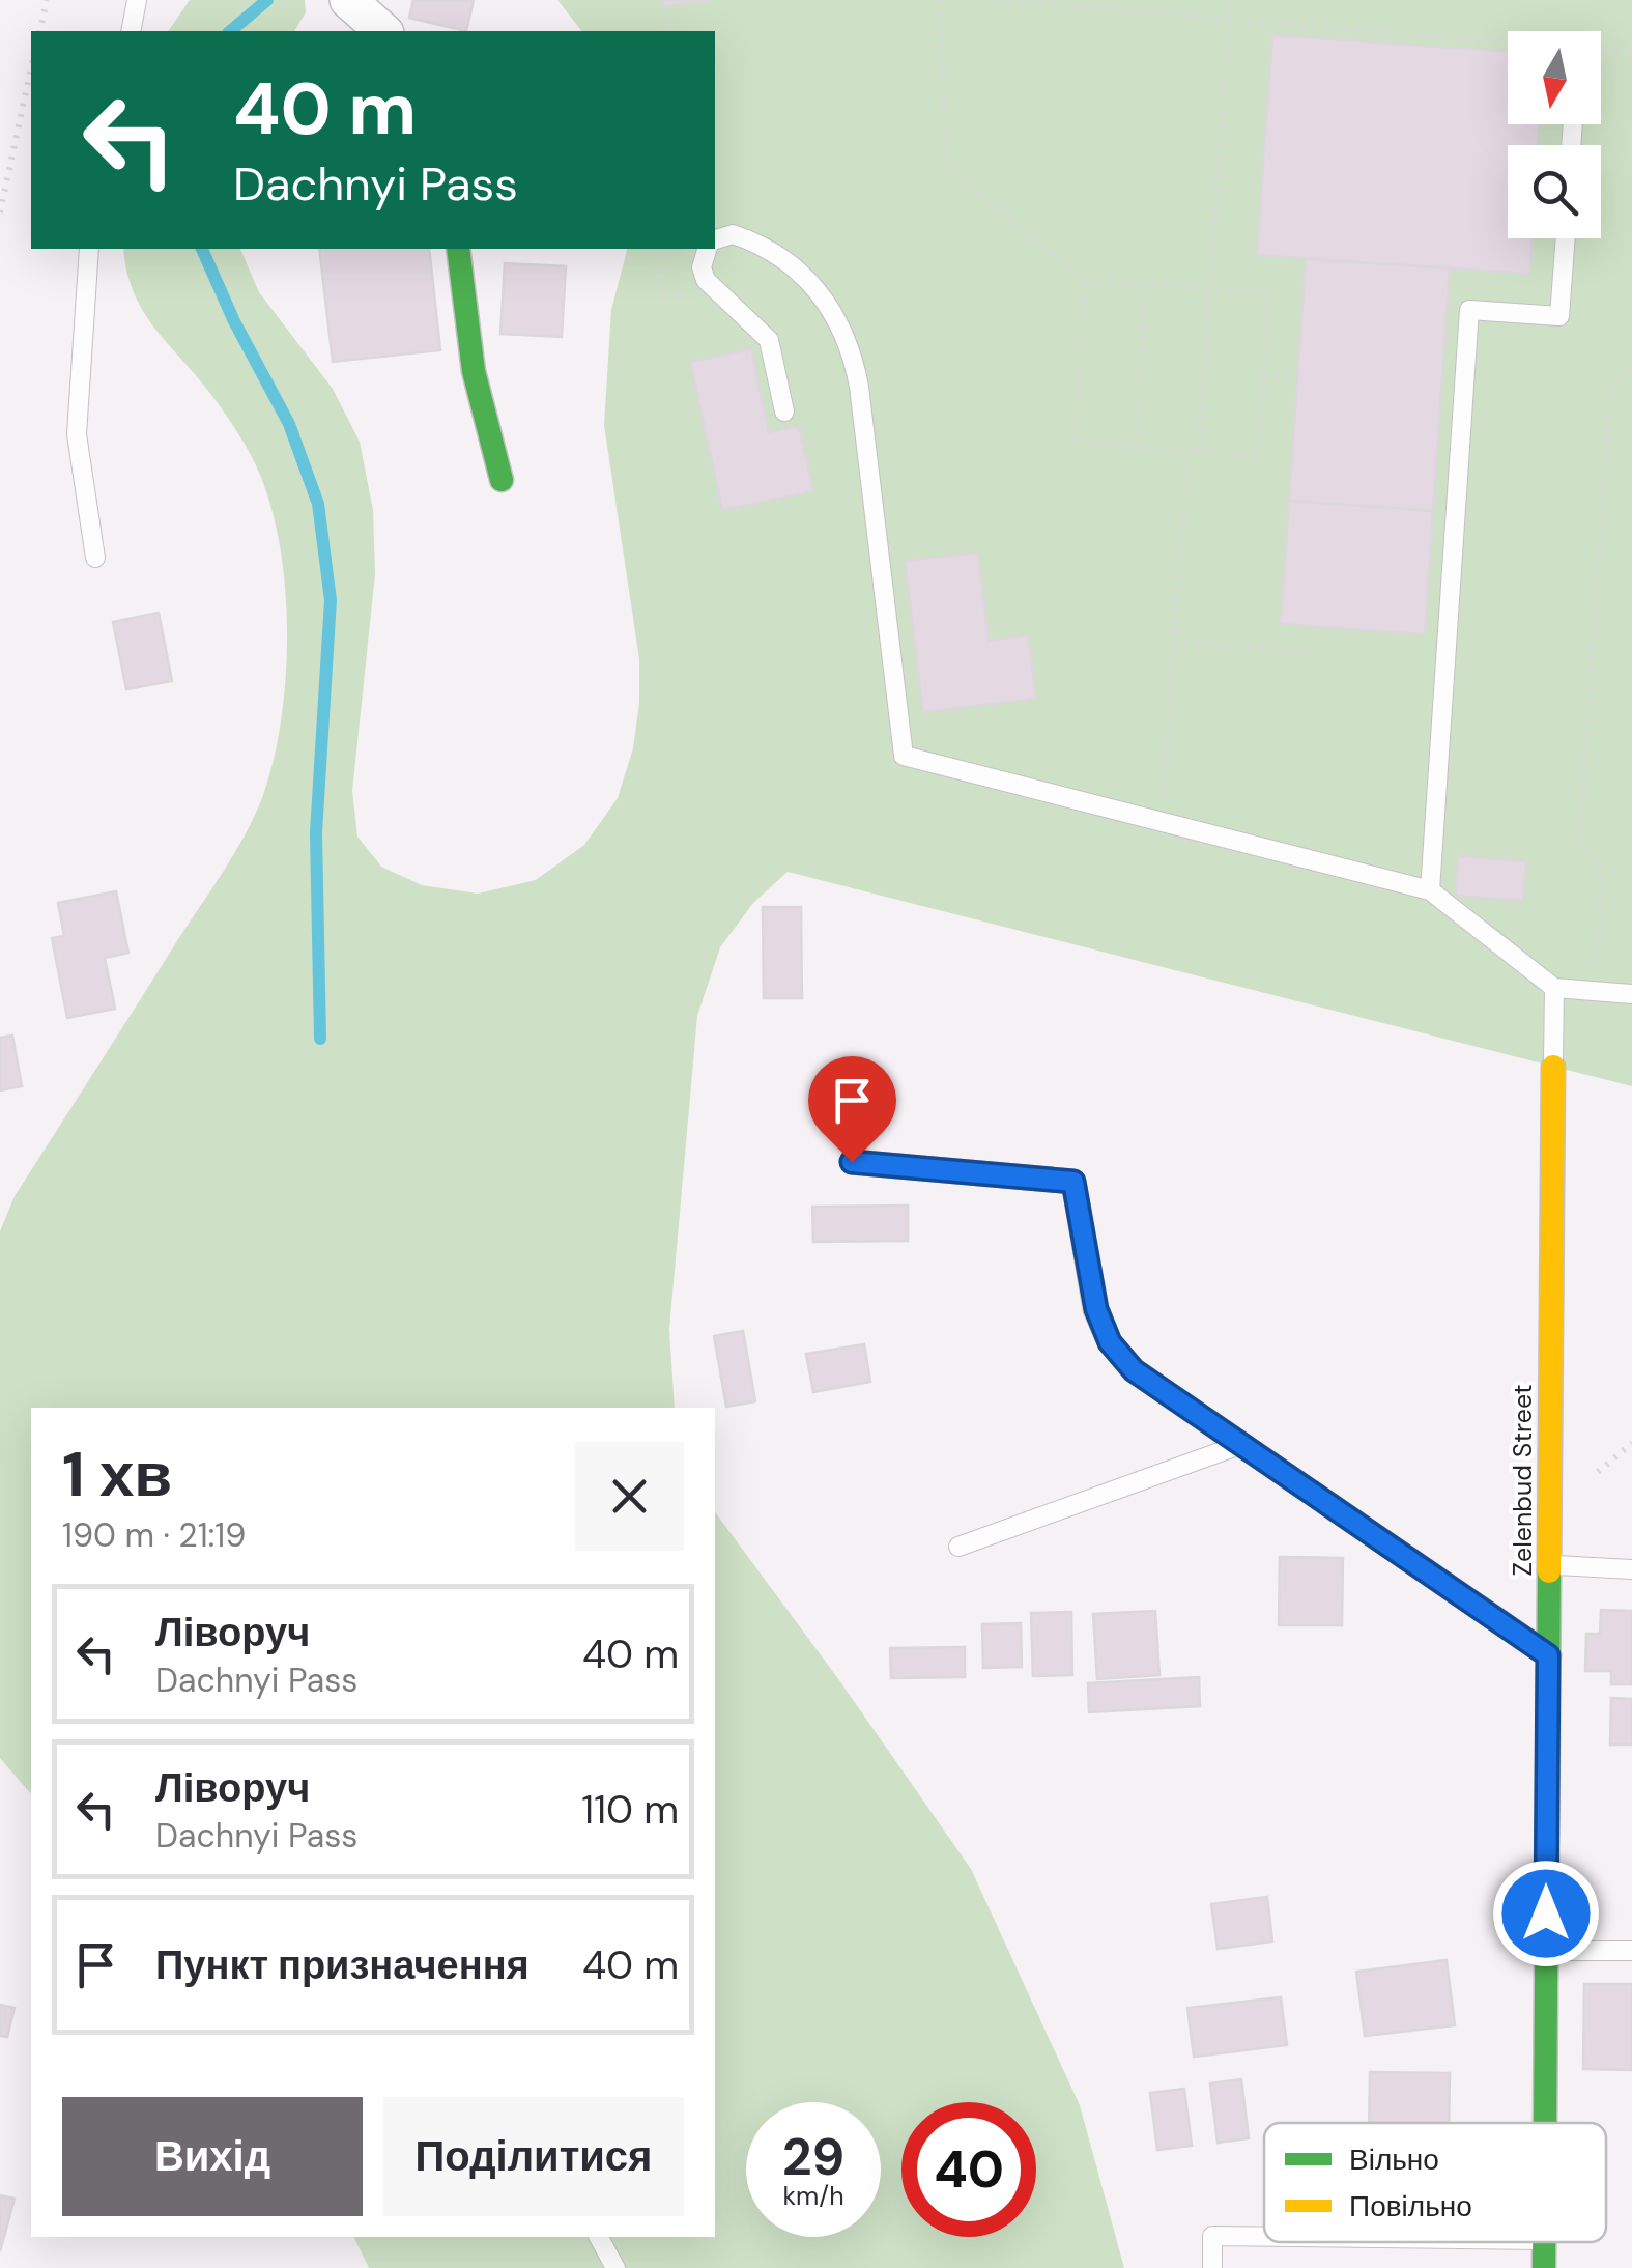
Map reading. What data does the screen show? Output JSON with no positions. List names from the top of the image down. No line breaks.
{"streets":{"street":["Zelenbud Street"]},"legend":["Вільно","Повільно"],"north":"bottom","page":{"turn":["40 m","Dachnyi Pass"],"heading":["1 хв","190 m · 21:19"],"list":[{"name":"Ліворуч","note":"Dachnyi Pass","value":"40 m"},{"name":"Ліворуч","note":"Dachnyi Pass","value":"110 m"},{"name":"Пункт призначення","value":"40 m"}],"buttons":["Вихід","Поділитися"],"speed":"29 km/h","limit":"40"}}
